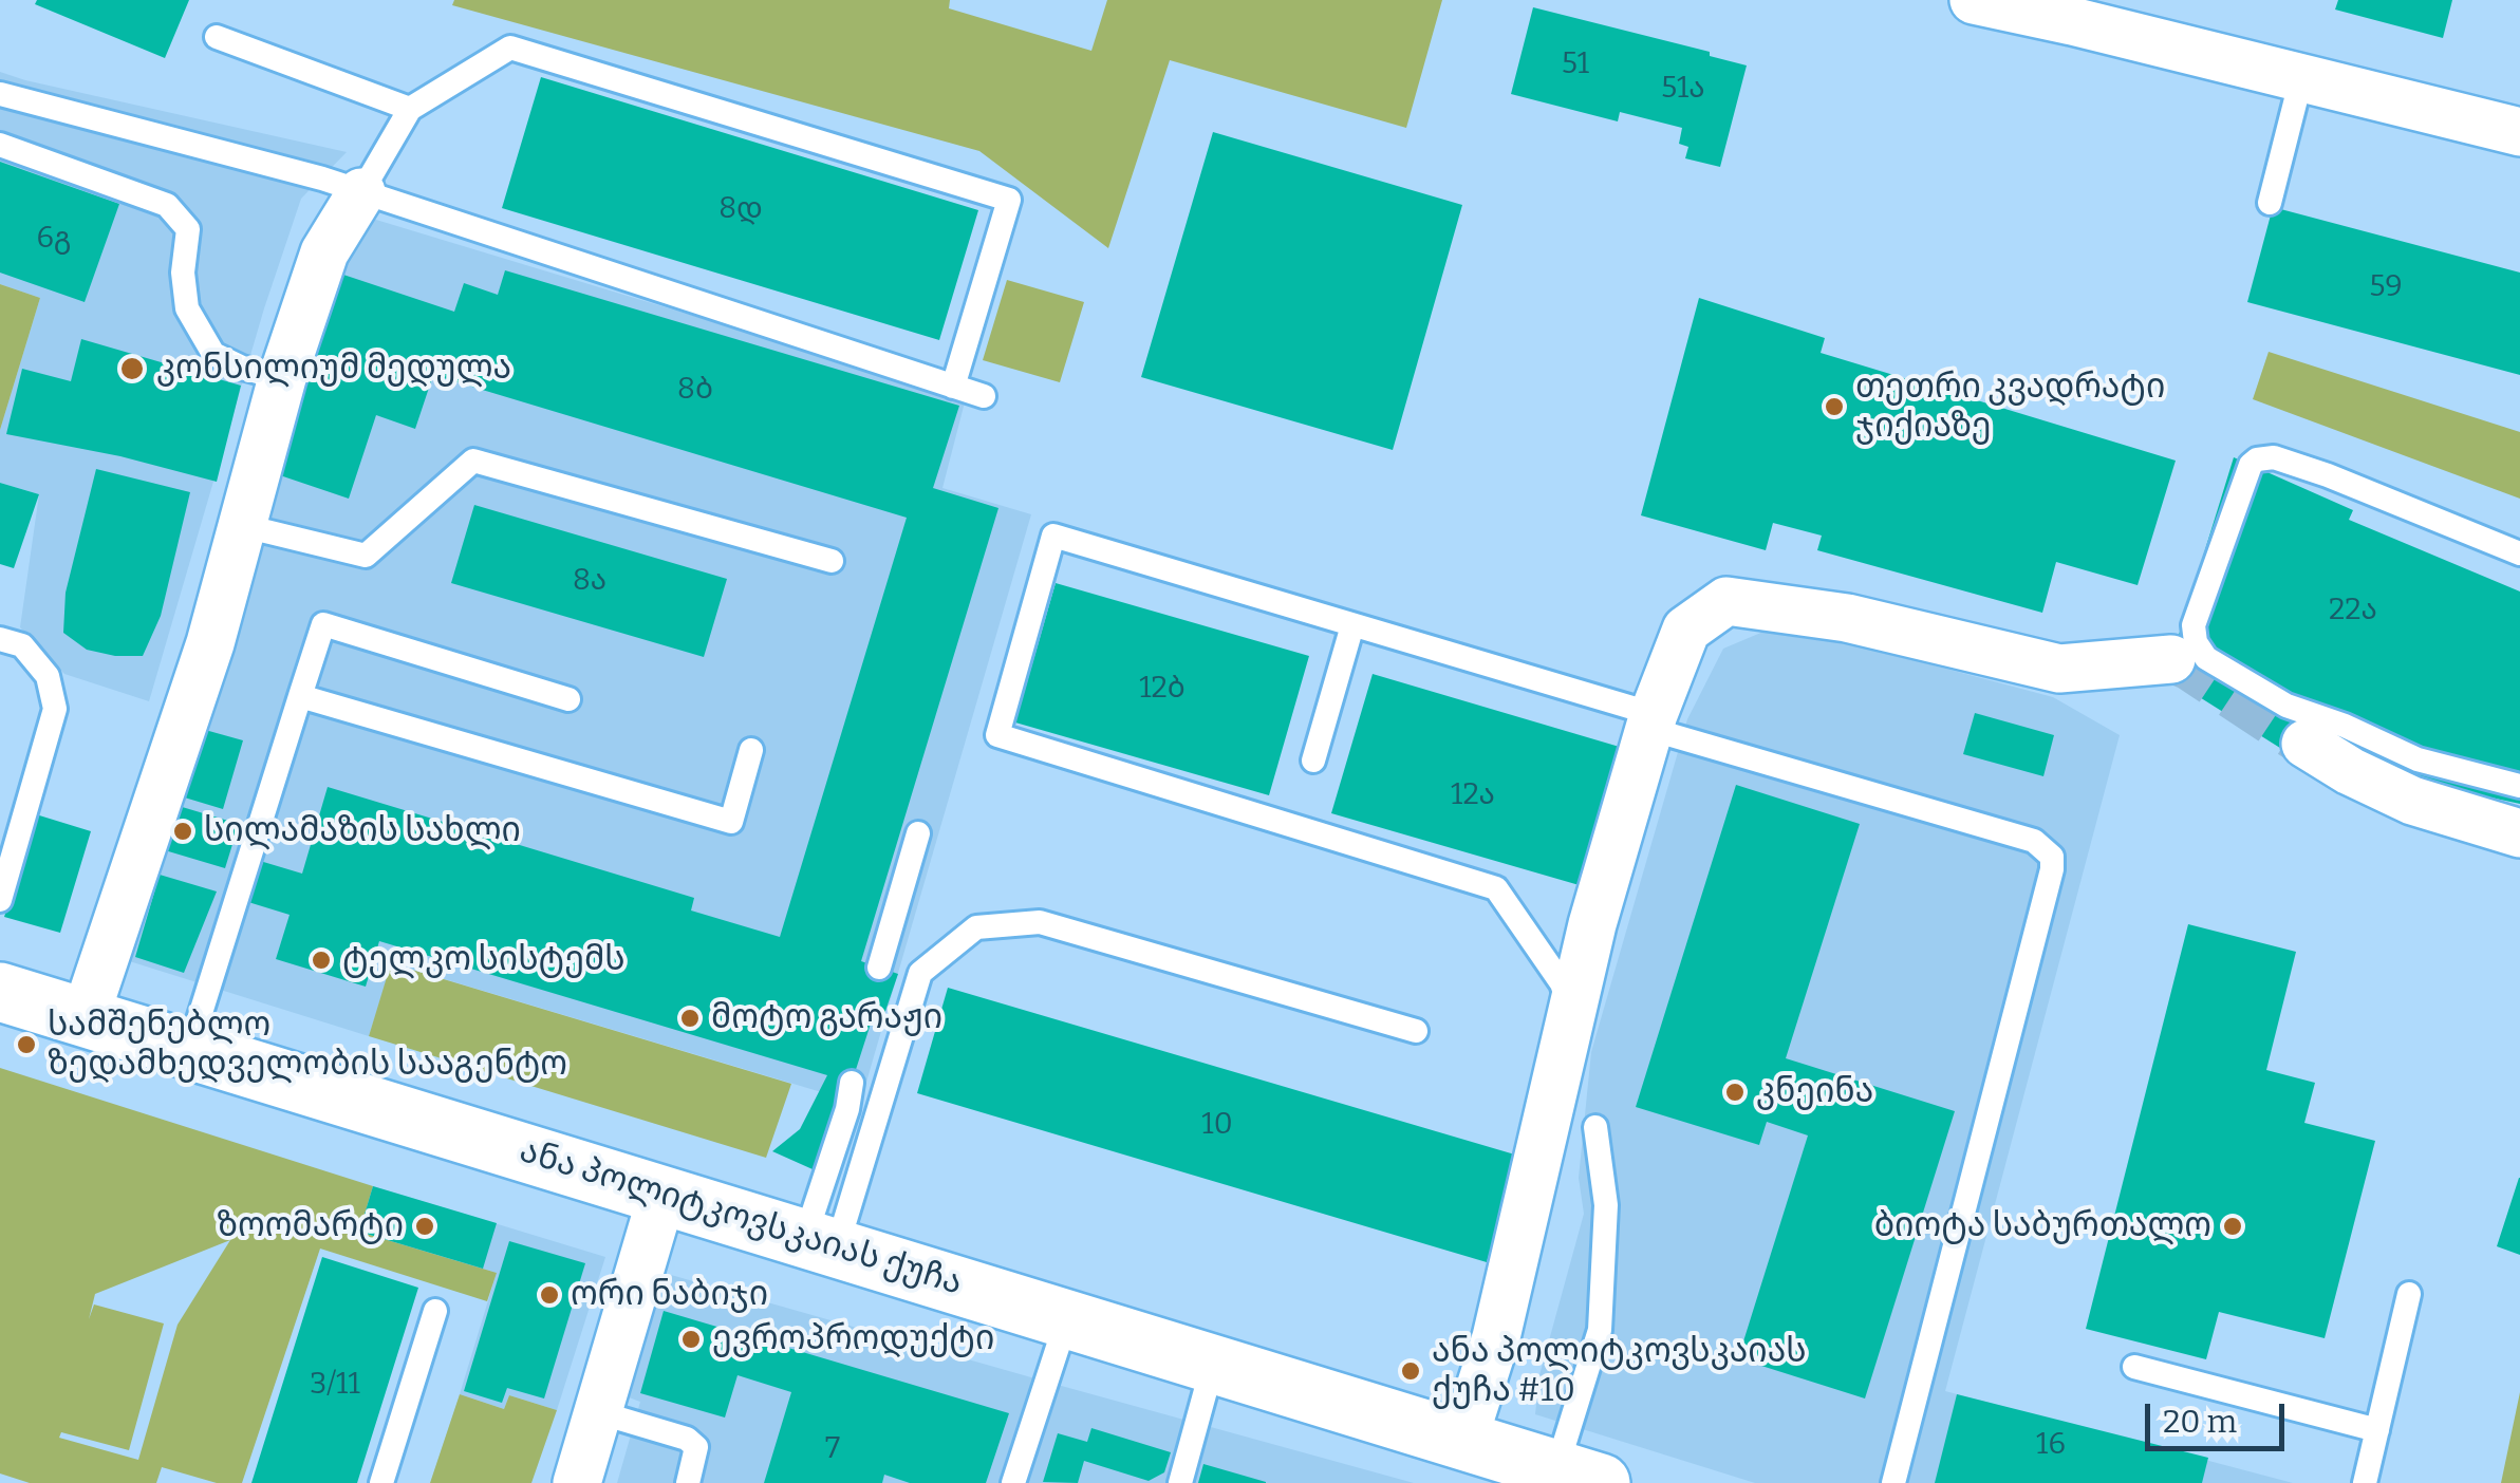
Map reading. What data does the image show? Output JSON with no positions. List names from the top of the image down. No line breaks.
{"streets":{"street":["ანა პოლიტკოვსკაიას ქუჩა"]},"places":["კონსილიუმ მედულა","თეთრი კვადრატი ჯიქიაზე","სილამაზის სახლი","ტელკო სისტემს","მოტო გარაჟი","სამშენებლო ზედამხედველობის სააგენტო","კნეინა","ზოომარტი","ბიოტა საბურთალო","ორი ნაბიჯი","ევროპროდუქტი","ანა პოლიტკოვსკაიას ქუჩა #10"],"house_numbers":["51","51ა","8დ","6გ","59","8ბ","8ა","22ა","12ბ","12ა","10","3/11","16","7"],"scale_bar":"20 m"}
